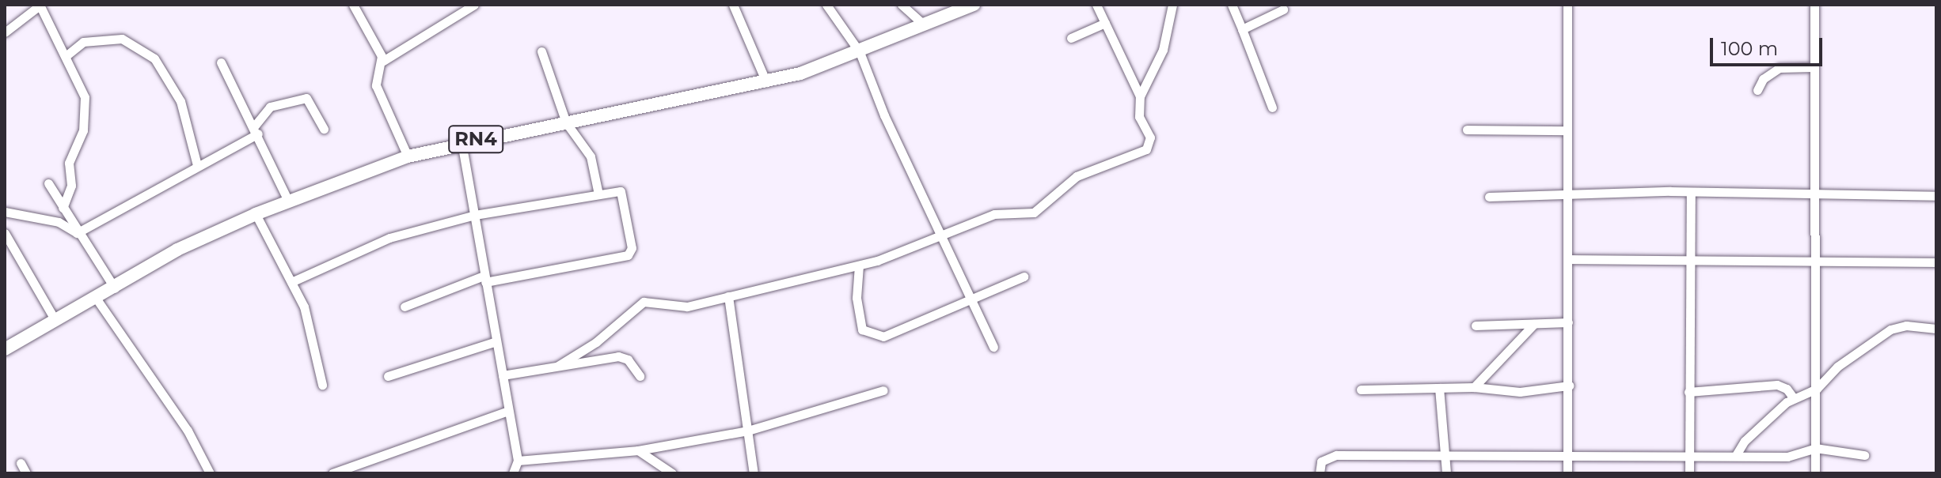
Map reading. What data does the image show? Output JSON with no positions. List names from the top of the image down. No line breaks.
{"streets":{"highway":["RN4"]},"scale_bar":"100 m"}
